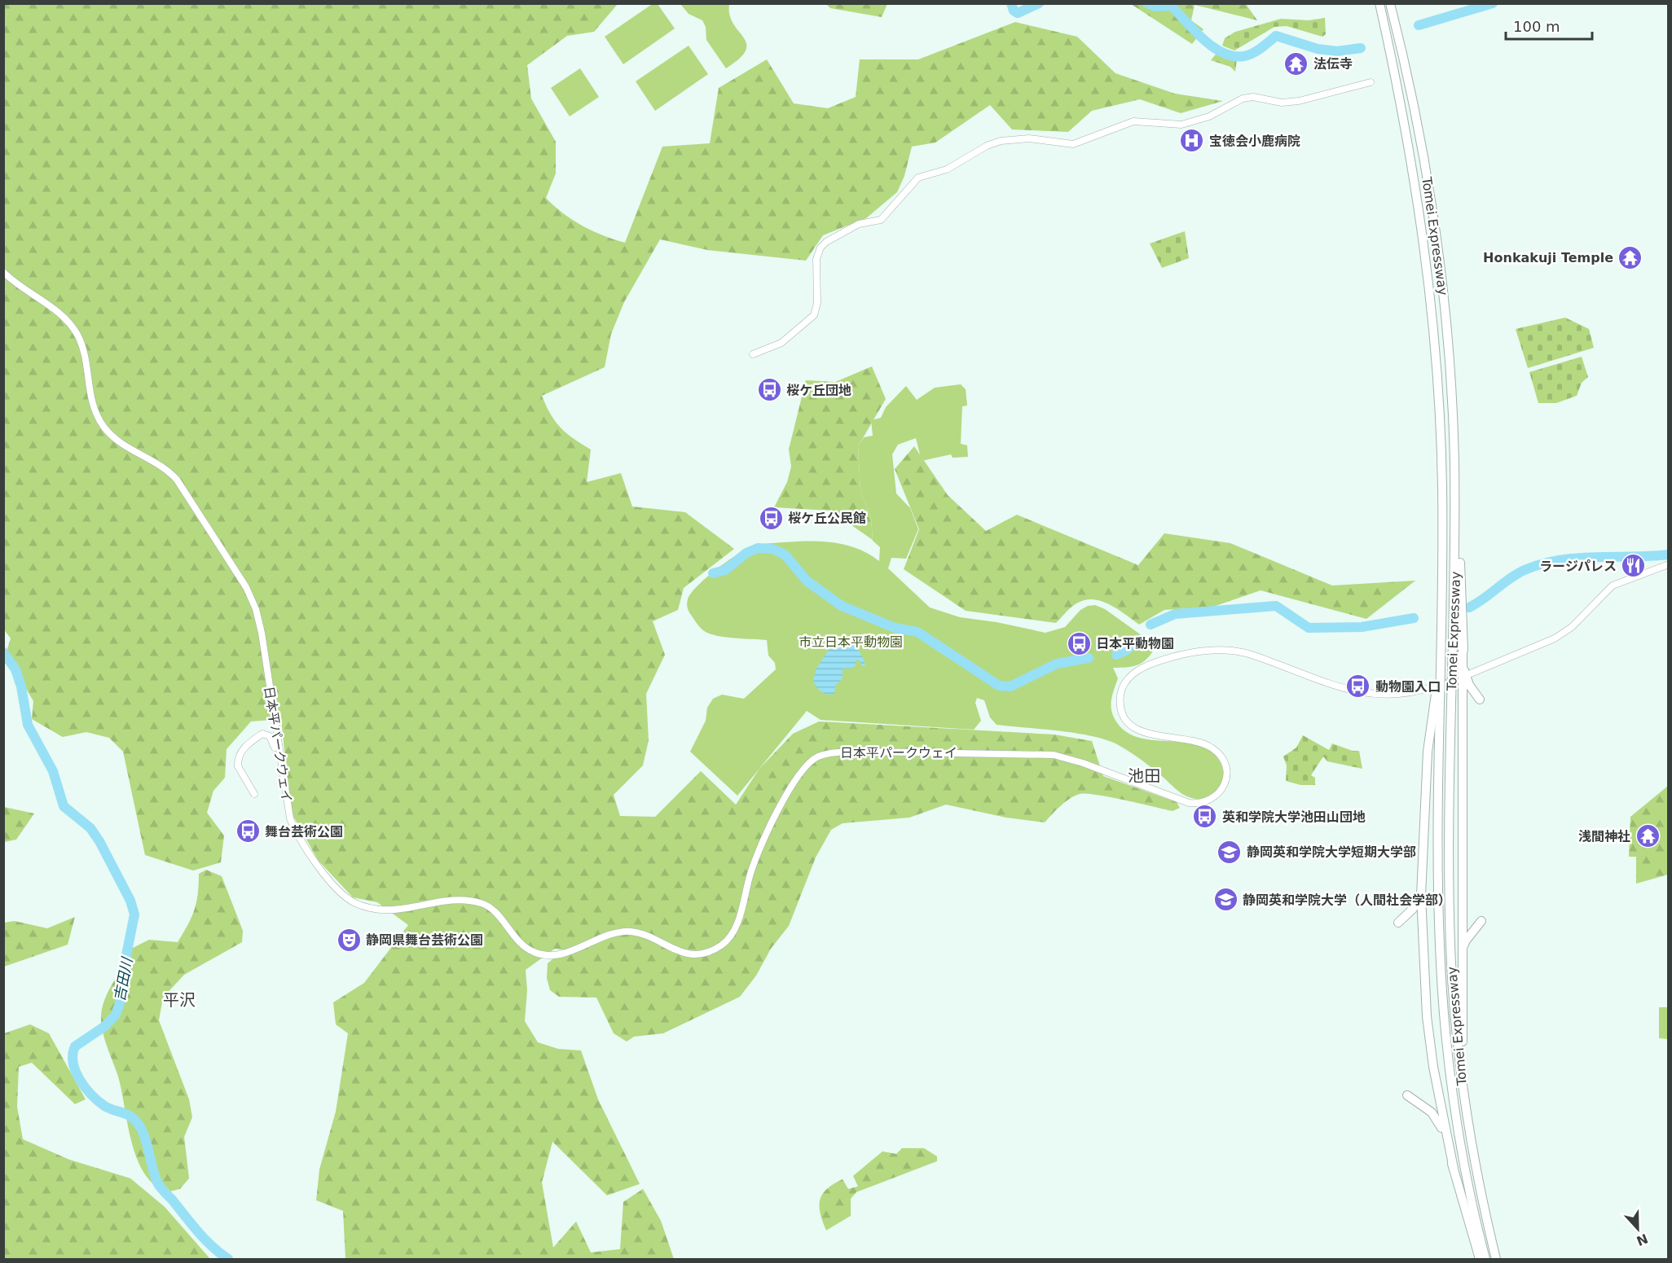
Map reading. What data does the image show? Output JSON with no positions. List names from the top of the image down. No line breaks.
{"streets":{"highway":["Tomei Expressway"],"street":["日本平パークウェイ"]},"districts":["池田","平沢"],"water":["吉田川"],"parks":["市立日本平動物園"],"places":{"temple":["法伝寺","Honkakuji Temple","浅間神社"],"hospital":["宝徳会小鹿病院"],"bus stop":["桜ケ丘団地","桜ケ丘公民館","日本平動物園","動物園入口","英和学院大学池田山団地","舞台芸術公園"],"restaurant":["ラージパレス"],"school or university":["静岡英和学院大学短期大学部","静岡英和学院大学（人間社会学部）"],"theatre":["静岡県舞台芸術公園"]},"scale_bar":"100 m","north":"bottom"}
